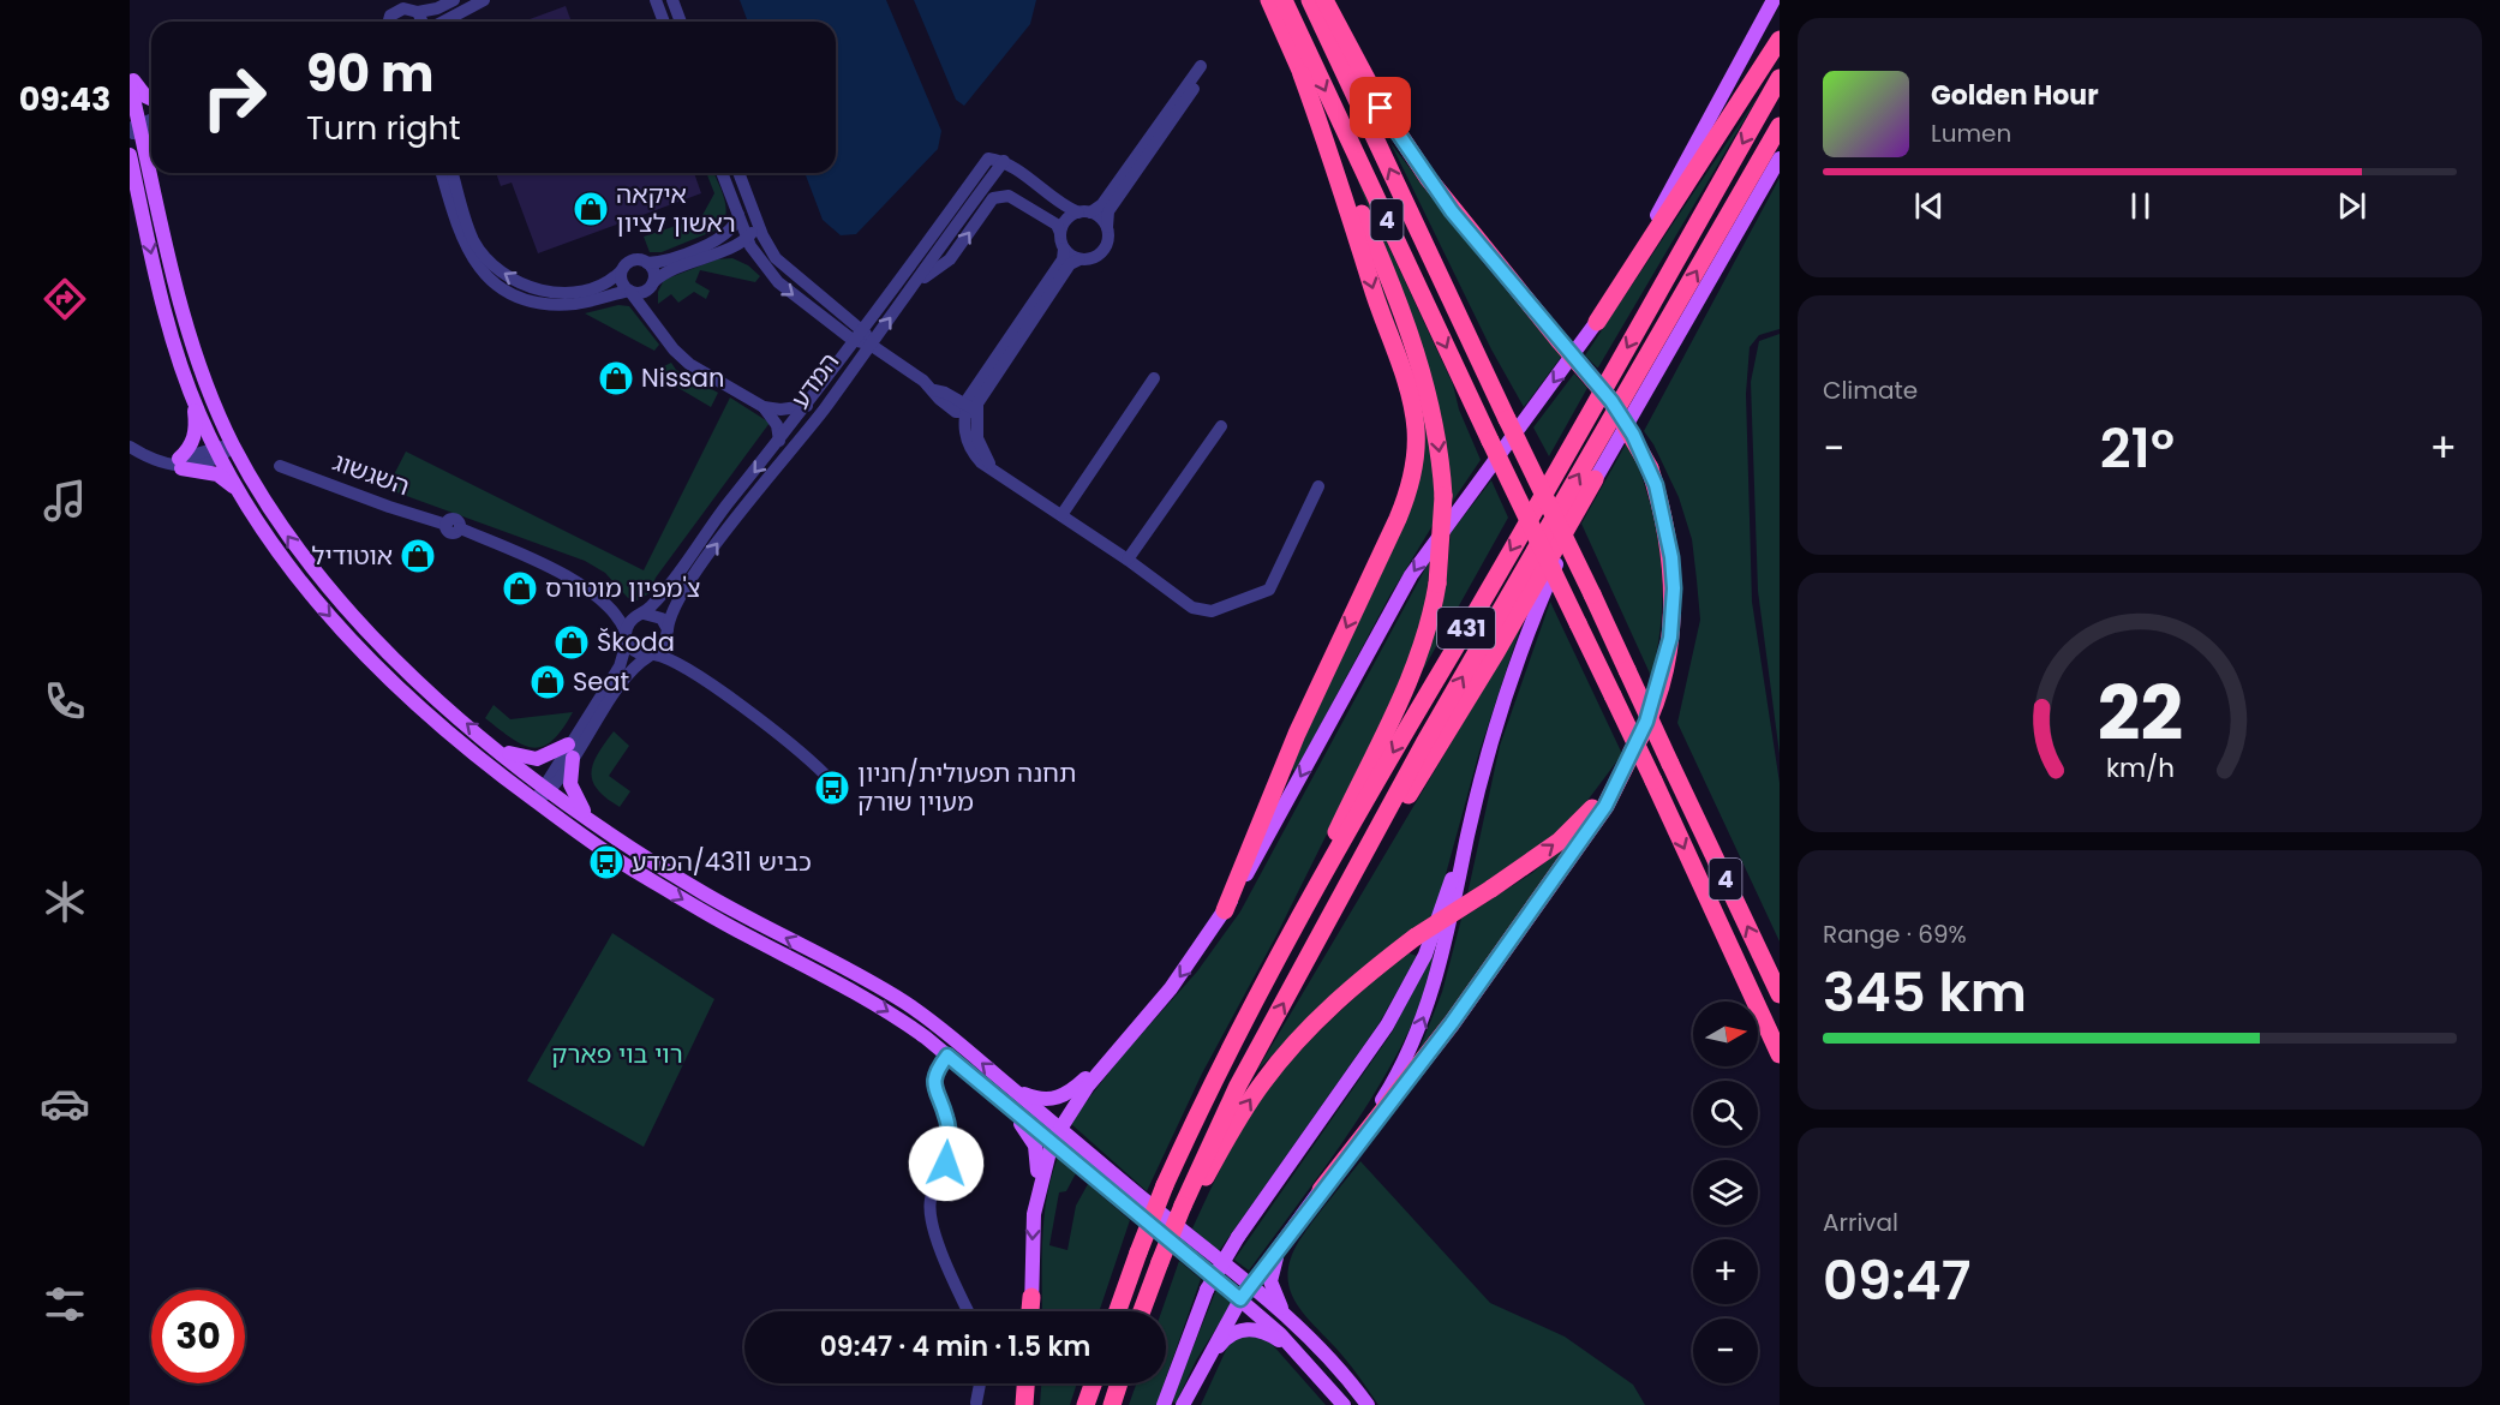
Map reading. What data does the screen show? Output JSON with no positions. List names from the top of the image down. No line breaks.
{"streets":{"highway":["4","431"],"street":["המדע","השגשוג"]},"parks":["רוי בוי פארק"],"places":{"shop":["איקאה ראשון לציון","Nissan","אוטודיל","צ'מפיון מוטורס","Škoda","Seat"],"bus stop":["תחנה תפעולית/חניון מעוין שורק","כביש 4311/המדע"]},"north":"right","page":{"tabs":"09:43","turn":["90 m","Turn right"],"song":["Golden Hour","Lumen"],"tile":["Climate",["Range · 69%","345 km"],["Arrival","09:47"]],"heat":["−","21°","+"],"map_buttons":["+","−"],"limit":"30","trip":"09:47 · 4 min · 1.5 km","gauge":["22","km/h"]}}
